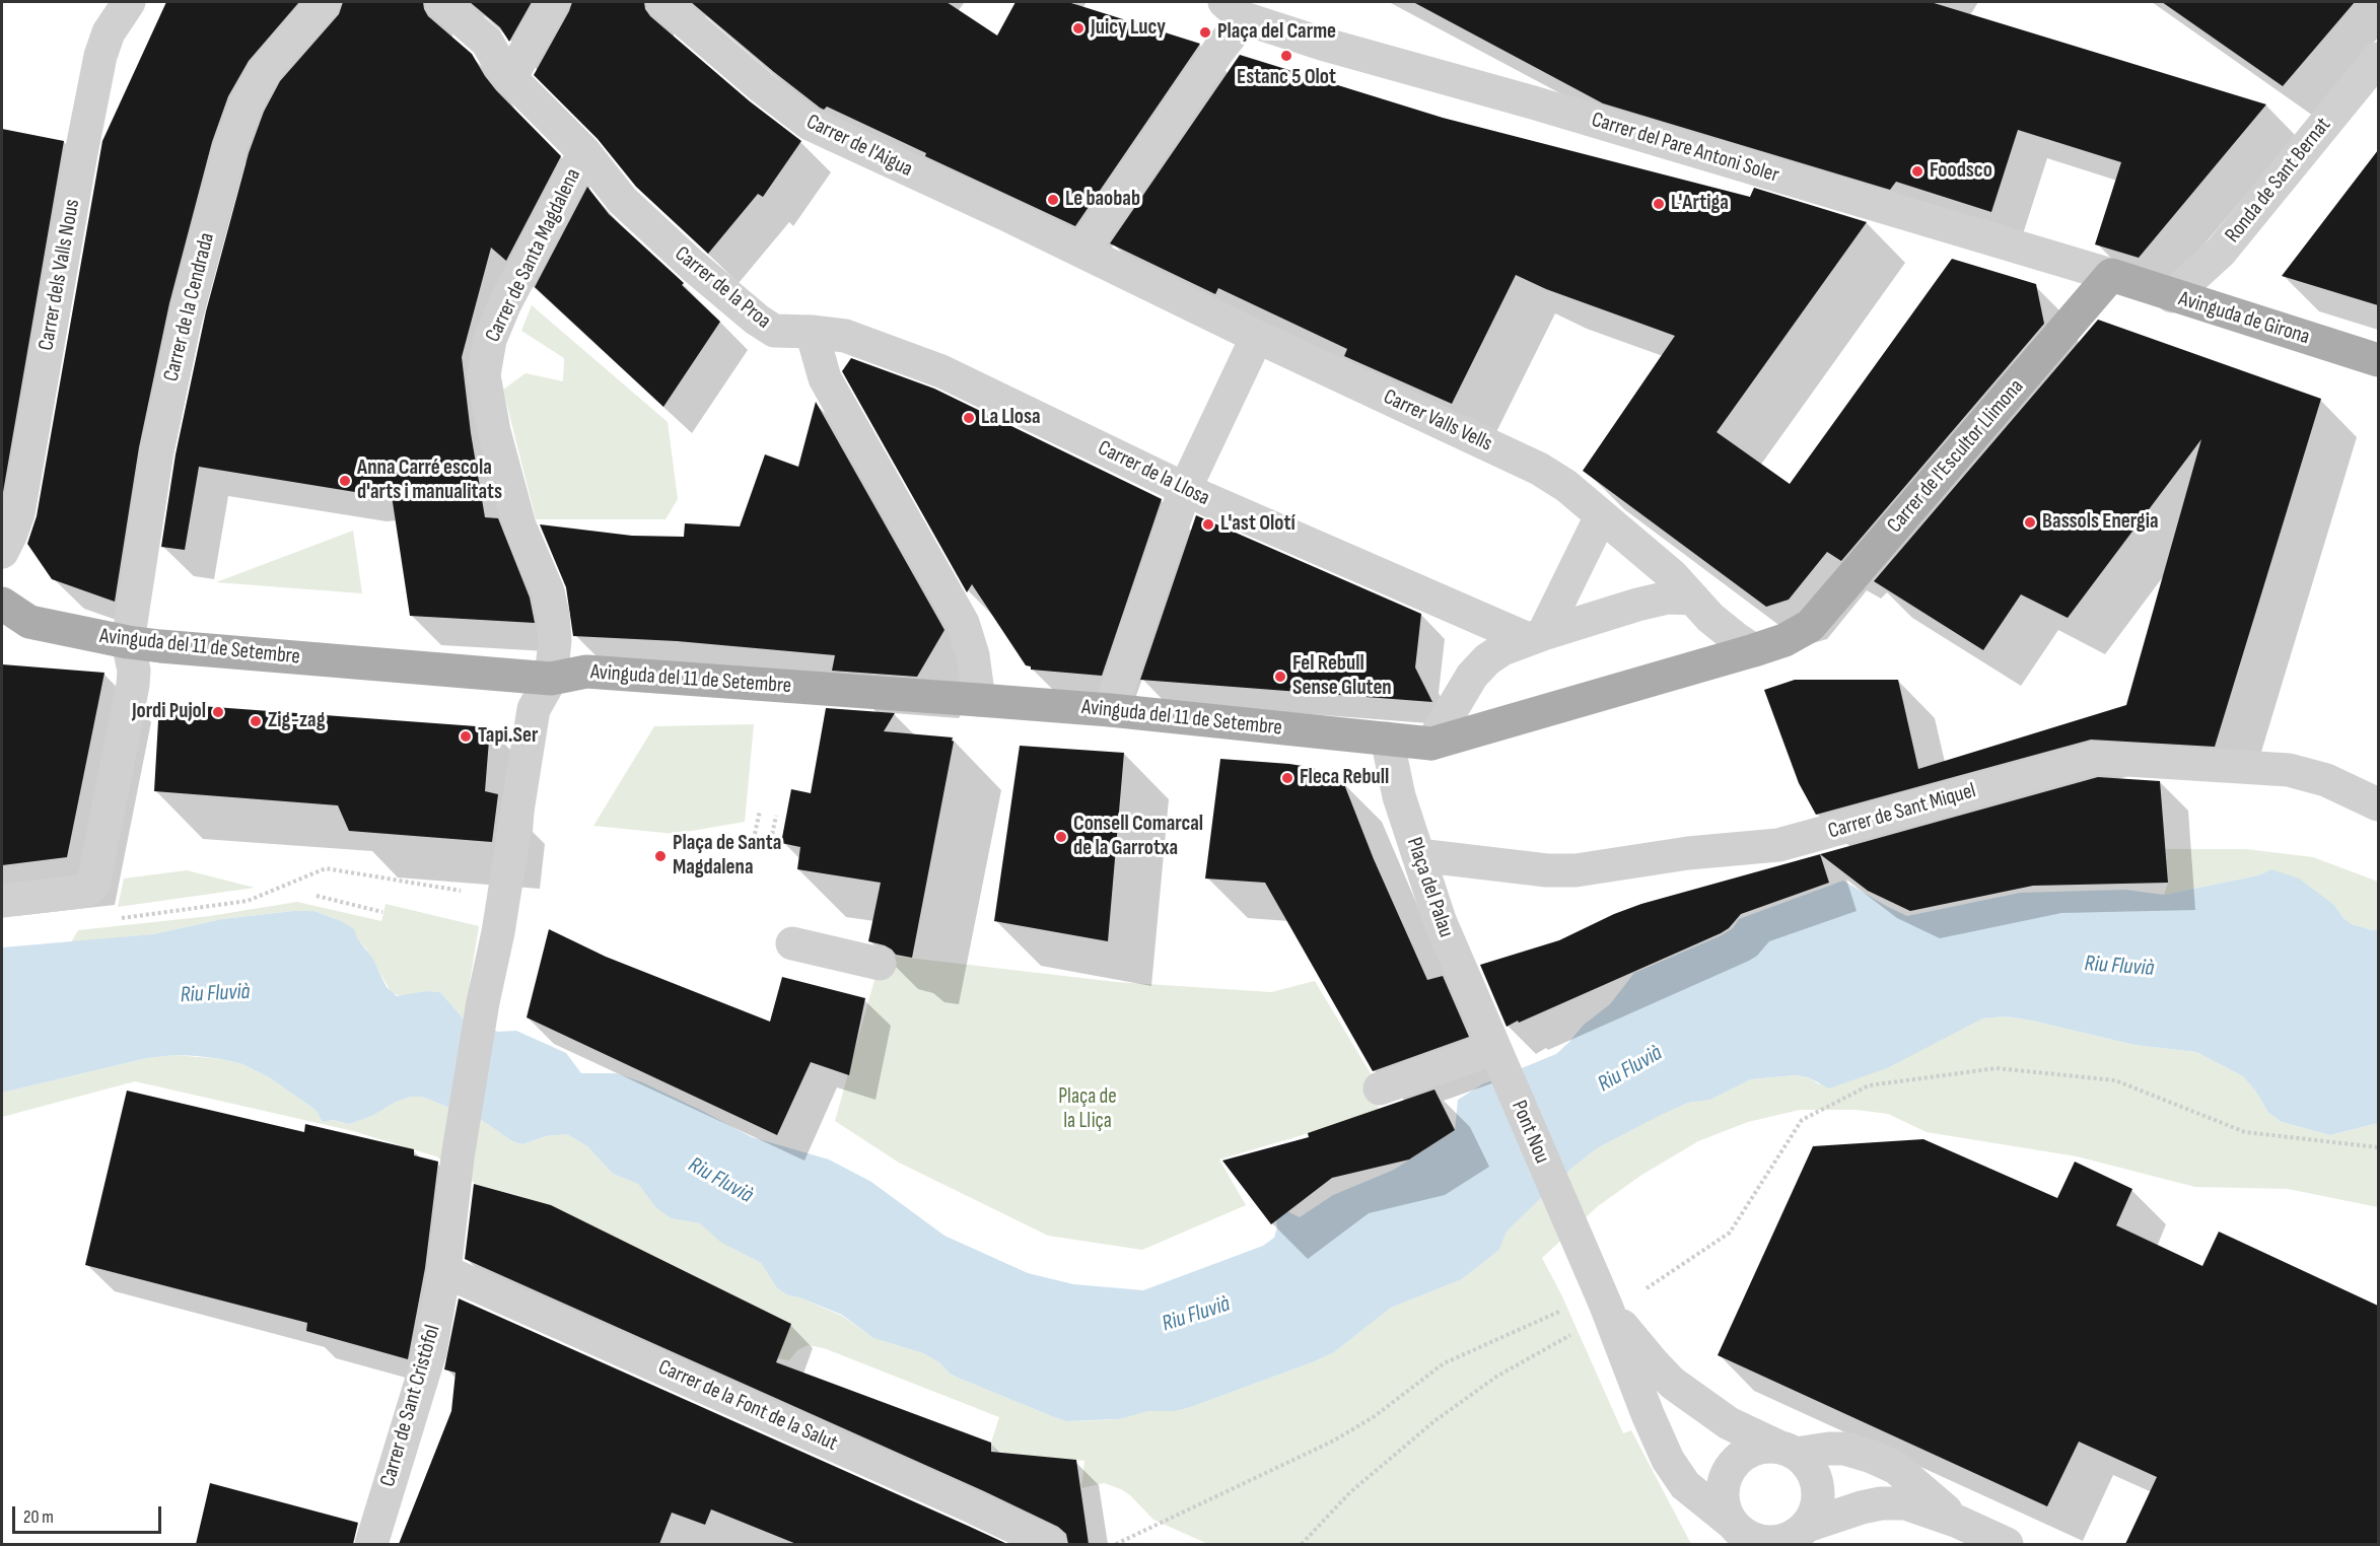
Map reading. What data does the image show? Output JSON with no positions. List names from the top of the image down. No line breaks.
{"streets":{"main road":["Avinguda de Girona","Carrer de l'Escultor Llimona","Avinguda del 11 de Setembre"],"street":["Carrer de l'Aigua","Carrer del Pare Antoni Soler","Ronda de Sant Bernat","Carrer de Santa Magdalena","Carrer dels Valls Nous","Carrer de la Proa","Carrer de la Cendrada","Carrer Valls Vells","Carrer de la Llosa","Carrer de Sant Miquel","Plaça del Palau","Pont Nou","Carrer de Sant Cristòfol","Carrer de la Font de la Salut"]},"crossings":[["Carrer de l'Aigua","Carrer Valls Vells"],["Carrer del Pare Antoni Soler","Avinguda de Girona"],["Carrer del Pare Antoni Soler","Carrer de l'Escultor Llimona"],["Ronda de Sant Bernat","Avinguda de Girona"],["Carrer de Santa Magdalena","Carrer de la Proa"],["Carrer de Santa Magdalena","Avinguda del 11 de Setembre"],["Carrer de la Proa","Carrer de la Llosa"],["Carrer de la Cendrada","Avinguda del 11 de Setembre"],["Avinguda de Girona","Carrer de l'Escultor Llimona"],["Carrer Valls Vells","Carrer de l'Escultor Llimona"],["Avinguda del 11 de Setembre","Plaça del Palau"],["Carrer de Sant Miquel","Plaça del Palau"],["Plaça del Palau","Pont Nou"],["Carrer de Sant Cristòfol","Carrer de la Font de la Salut"]],"water":["Riu Fluvià"],"parks":["Plaça de la Lliça"],"places":["Juicy Lucy","Plaça del Carme","Estanc 5 Olot","Foodsco","Le baobab","L'Artiga","La Llosa","Anna Carré escola d'arts i manualitats","Bassols Energia","L'ast Olotí","Fel Rebull Sense Gluten","Jordi Pujol","Zig-zag","Tapi.Ser","Fleca Rebull","Consell Comarcal de la Garrotxa","Plaça de Santa Magdalena"],"scale_bar":"20 m"}
